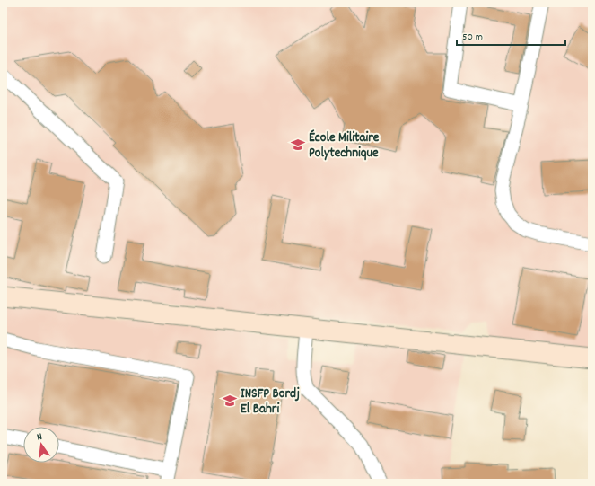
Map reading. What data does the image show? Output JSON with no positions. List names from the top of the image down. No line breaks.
{"places":{"school or university":["École Militaire Polytechnique","INSFP Bordj El Bahri"]},"scale_bar":"50 m","north":"top"}
